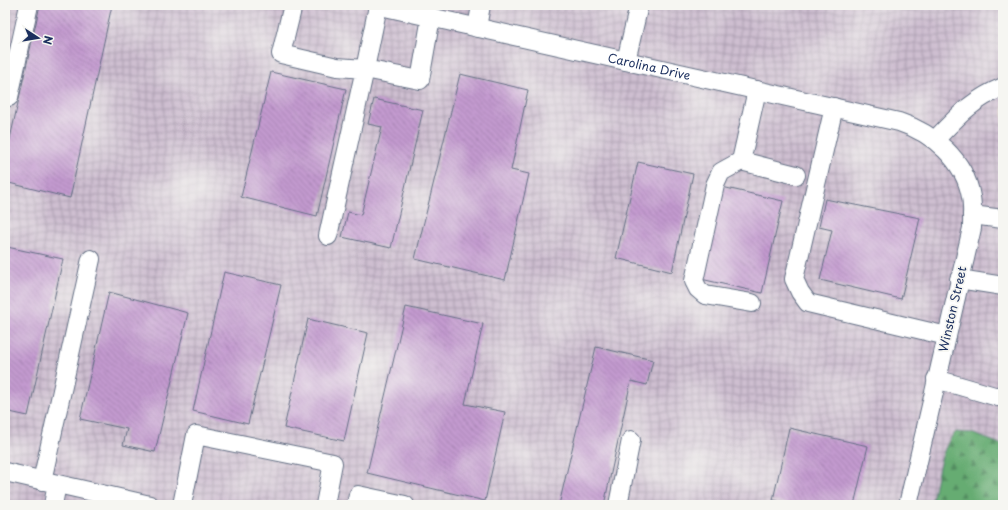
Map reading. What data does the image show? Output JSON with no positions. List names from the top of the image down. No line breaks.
{"streets":{"street":["Carolina Drive","Winston Street"]},"crossings":[["Carolina Drive","Winston Street"]],"north":"right"}
